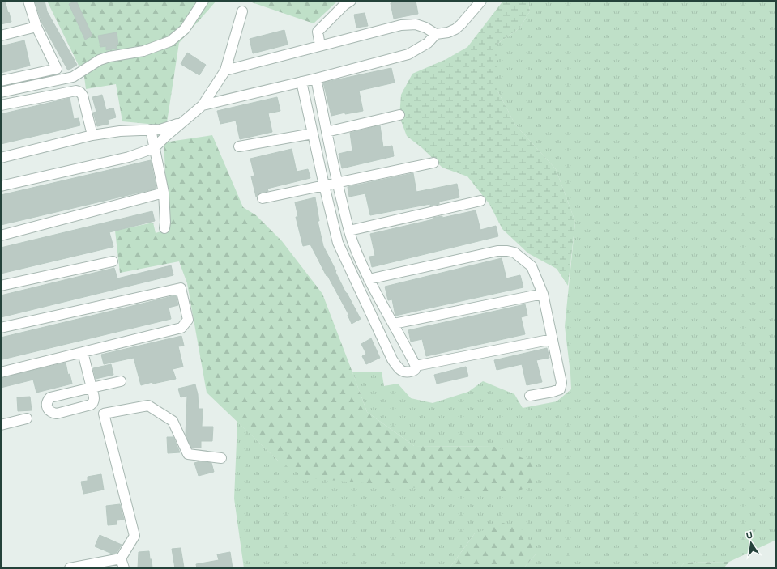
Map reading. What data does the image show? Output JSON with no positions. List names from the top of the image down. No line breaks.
{"north":"top"}
